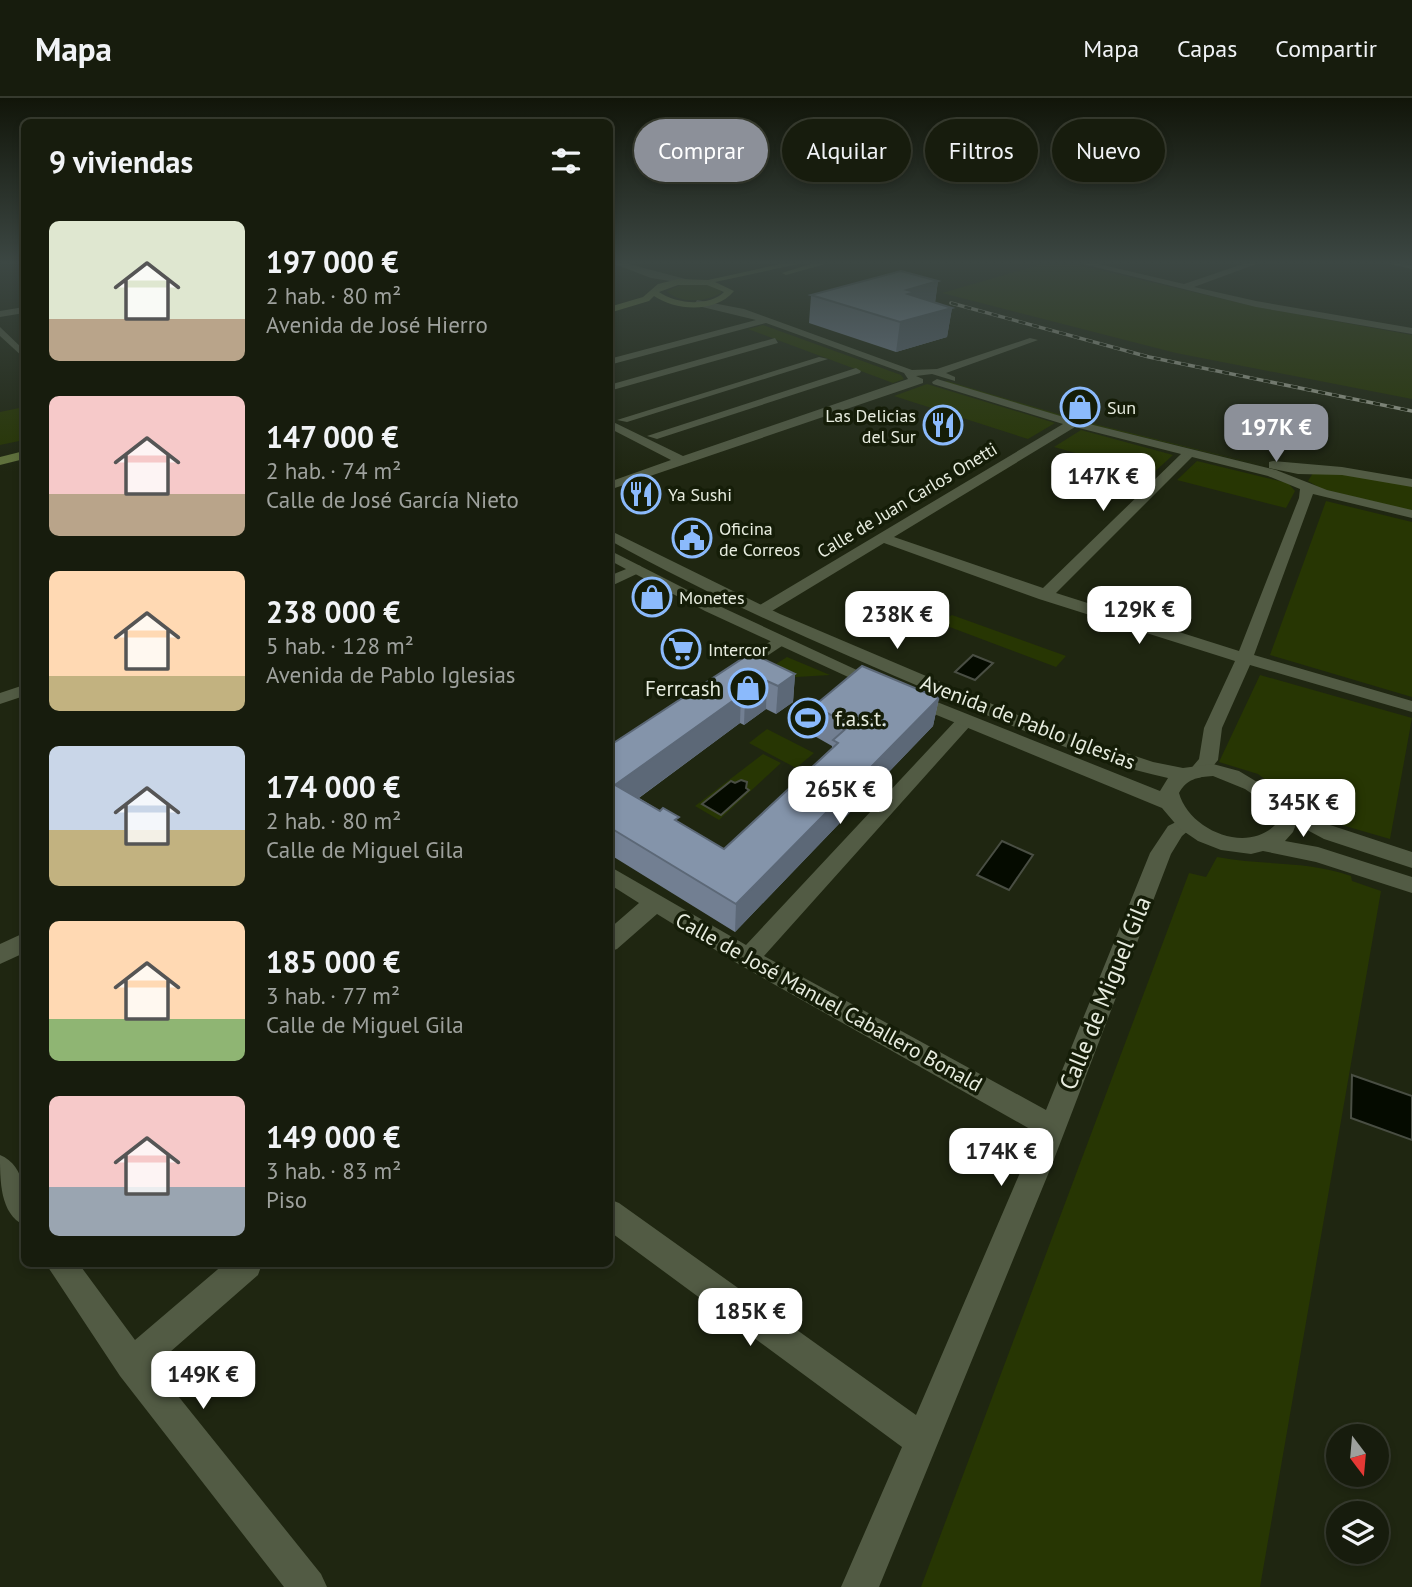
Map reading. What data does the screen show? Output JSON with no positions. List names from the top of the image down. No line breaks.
{"streets":{"street":["Calle de Juan Carlos Onetti","Avenida de Pablo Iglesias","Calle de Miguel Gila","Calle de José Manuel Caballero Bonald"]},"crossings":[["Calle de Juan Carlos Onetti","Avenida de Pablo Iglesias"],["Avenida de Pablo Iglesias","Calle de Miguel Gila"],["Calle de Miguel Gila","Calle de José Manuel Caballero Bonald"]],"places":{"shop":["Sun","Monetes","Ferrcash"],"restaurant":["Las Delicias del Sur","Ya Sushi"],"public building":["Oficina de Correos"],"supermarket":["Intercor"],"sports":["f.a.s.t."]},"north":"bottom","page":{"header":"Mapa","nav":["Mapa","Capas","Compartir"],"chip":["Comprar","Alquilar","Filtros","Nuevo"],"heading":"9 viviendas","list":[{"name":"197 000 €","note":"2 hab. · 80 m² · Avenida de José Hierro"},{"name":"147 000 €","note":"2 hab. · 74 m² · Calle de José García Nieto"},{"name":"238 000 €","note":"5 hab. · 128 m² · Avenida de Pablo Iglesias"},{"name":"174 000 €","note":"2 hab. · 80 m² · Calle de Miguel Gila"},{"name":"185 000 €","note":"3 hab. · 77 m² · Calle de Miguel Gila"},{"name":"149 000 €","note":"3 hab. · 83 m² · Piso"}],"price":["197K €","147K €","129K €","238K €","265K €","345K €","174K €","185K €","149K €"]}}
